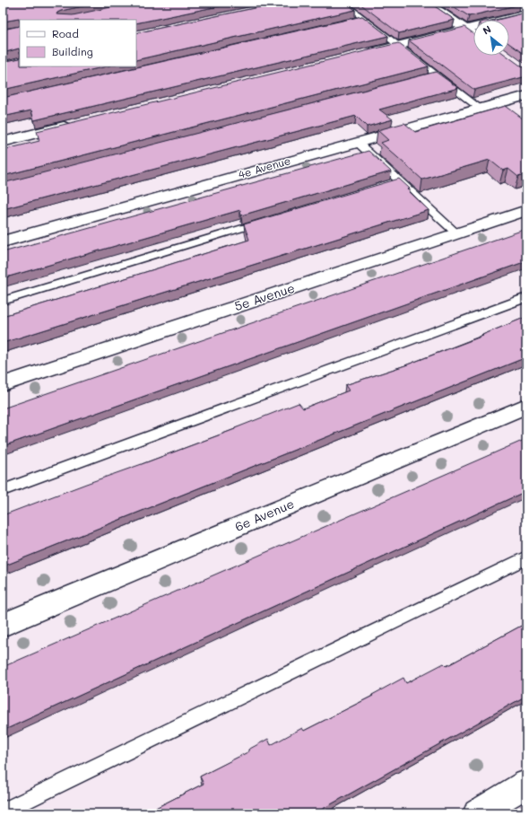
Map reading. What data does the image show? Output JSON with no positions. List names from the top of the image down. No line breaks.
{"streets":{"street":["4e Avenue","5e Avenue","6e Avenue"]},"legend":["Road","Building"],"north":"top left"}
